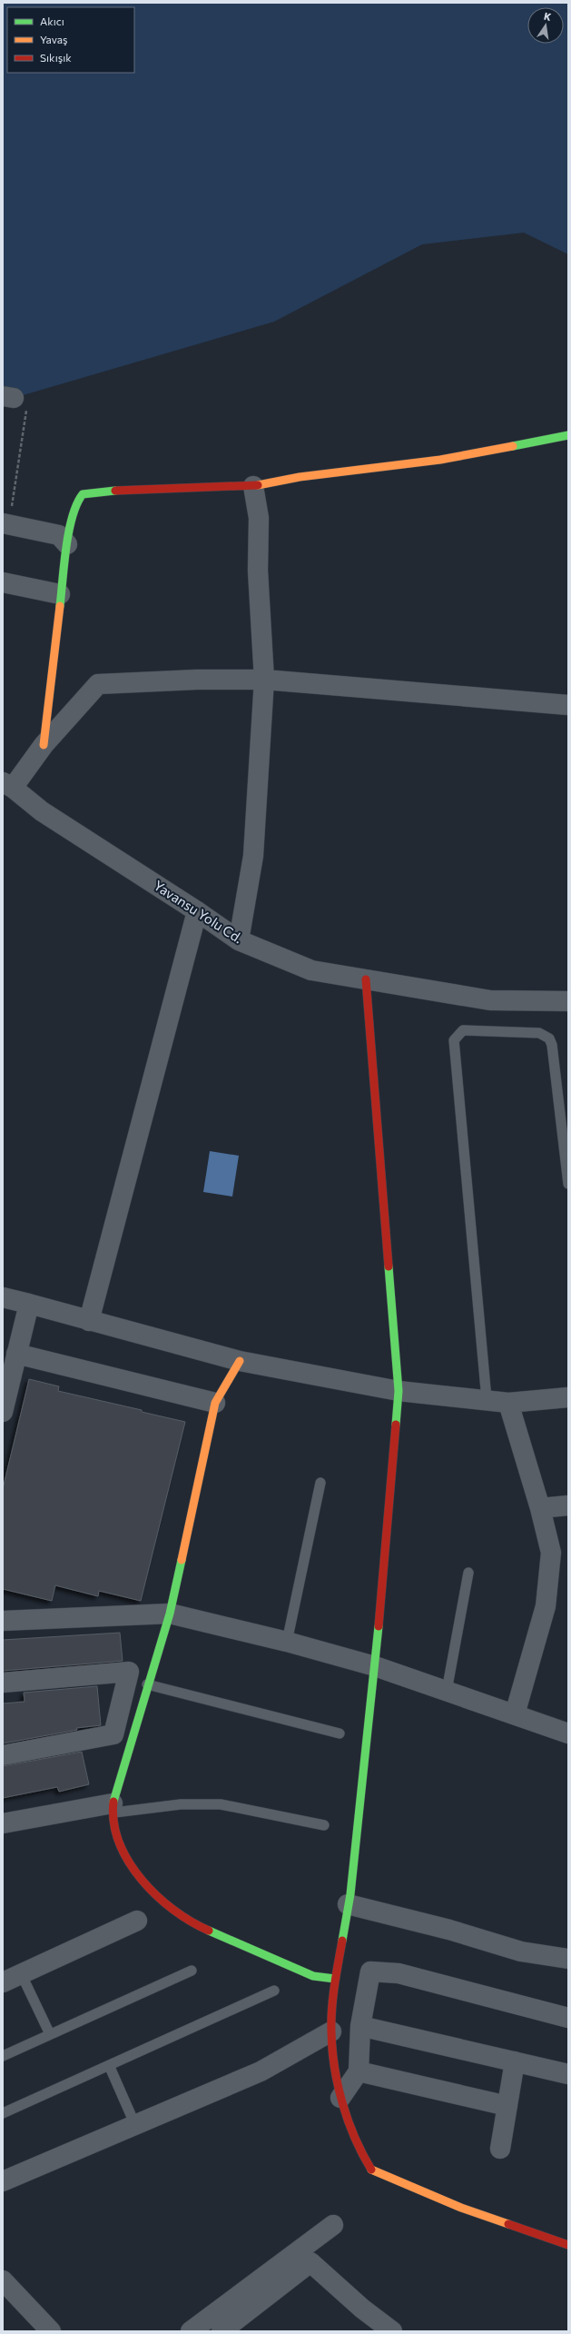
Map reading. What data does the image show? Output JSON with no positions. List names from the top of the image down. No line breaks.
{"streets":{"street":["Yavansu Yolu Cd."]},"legend":["Akıcı","Yavaş","Sıkışık"],"north":"top"}
